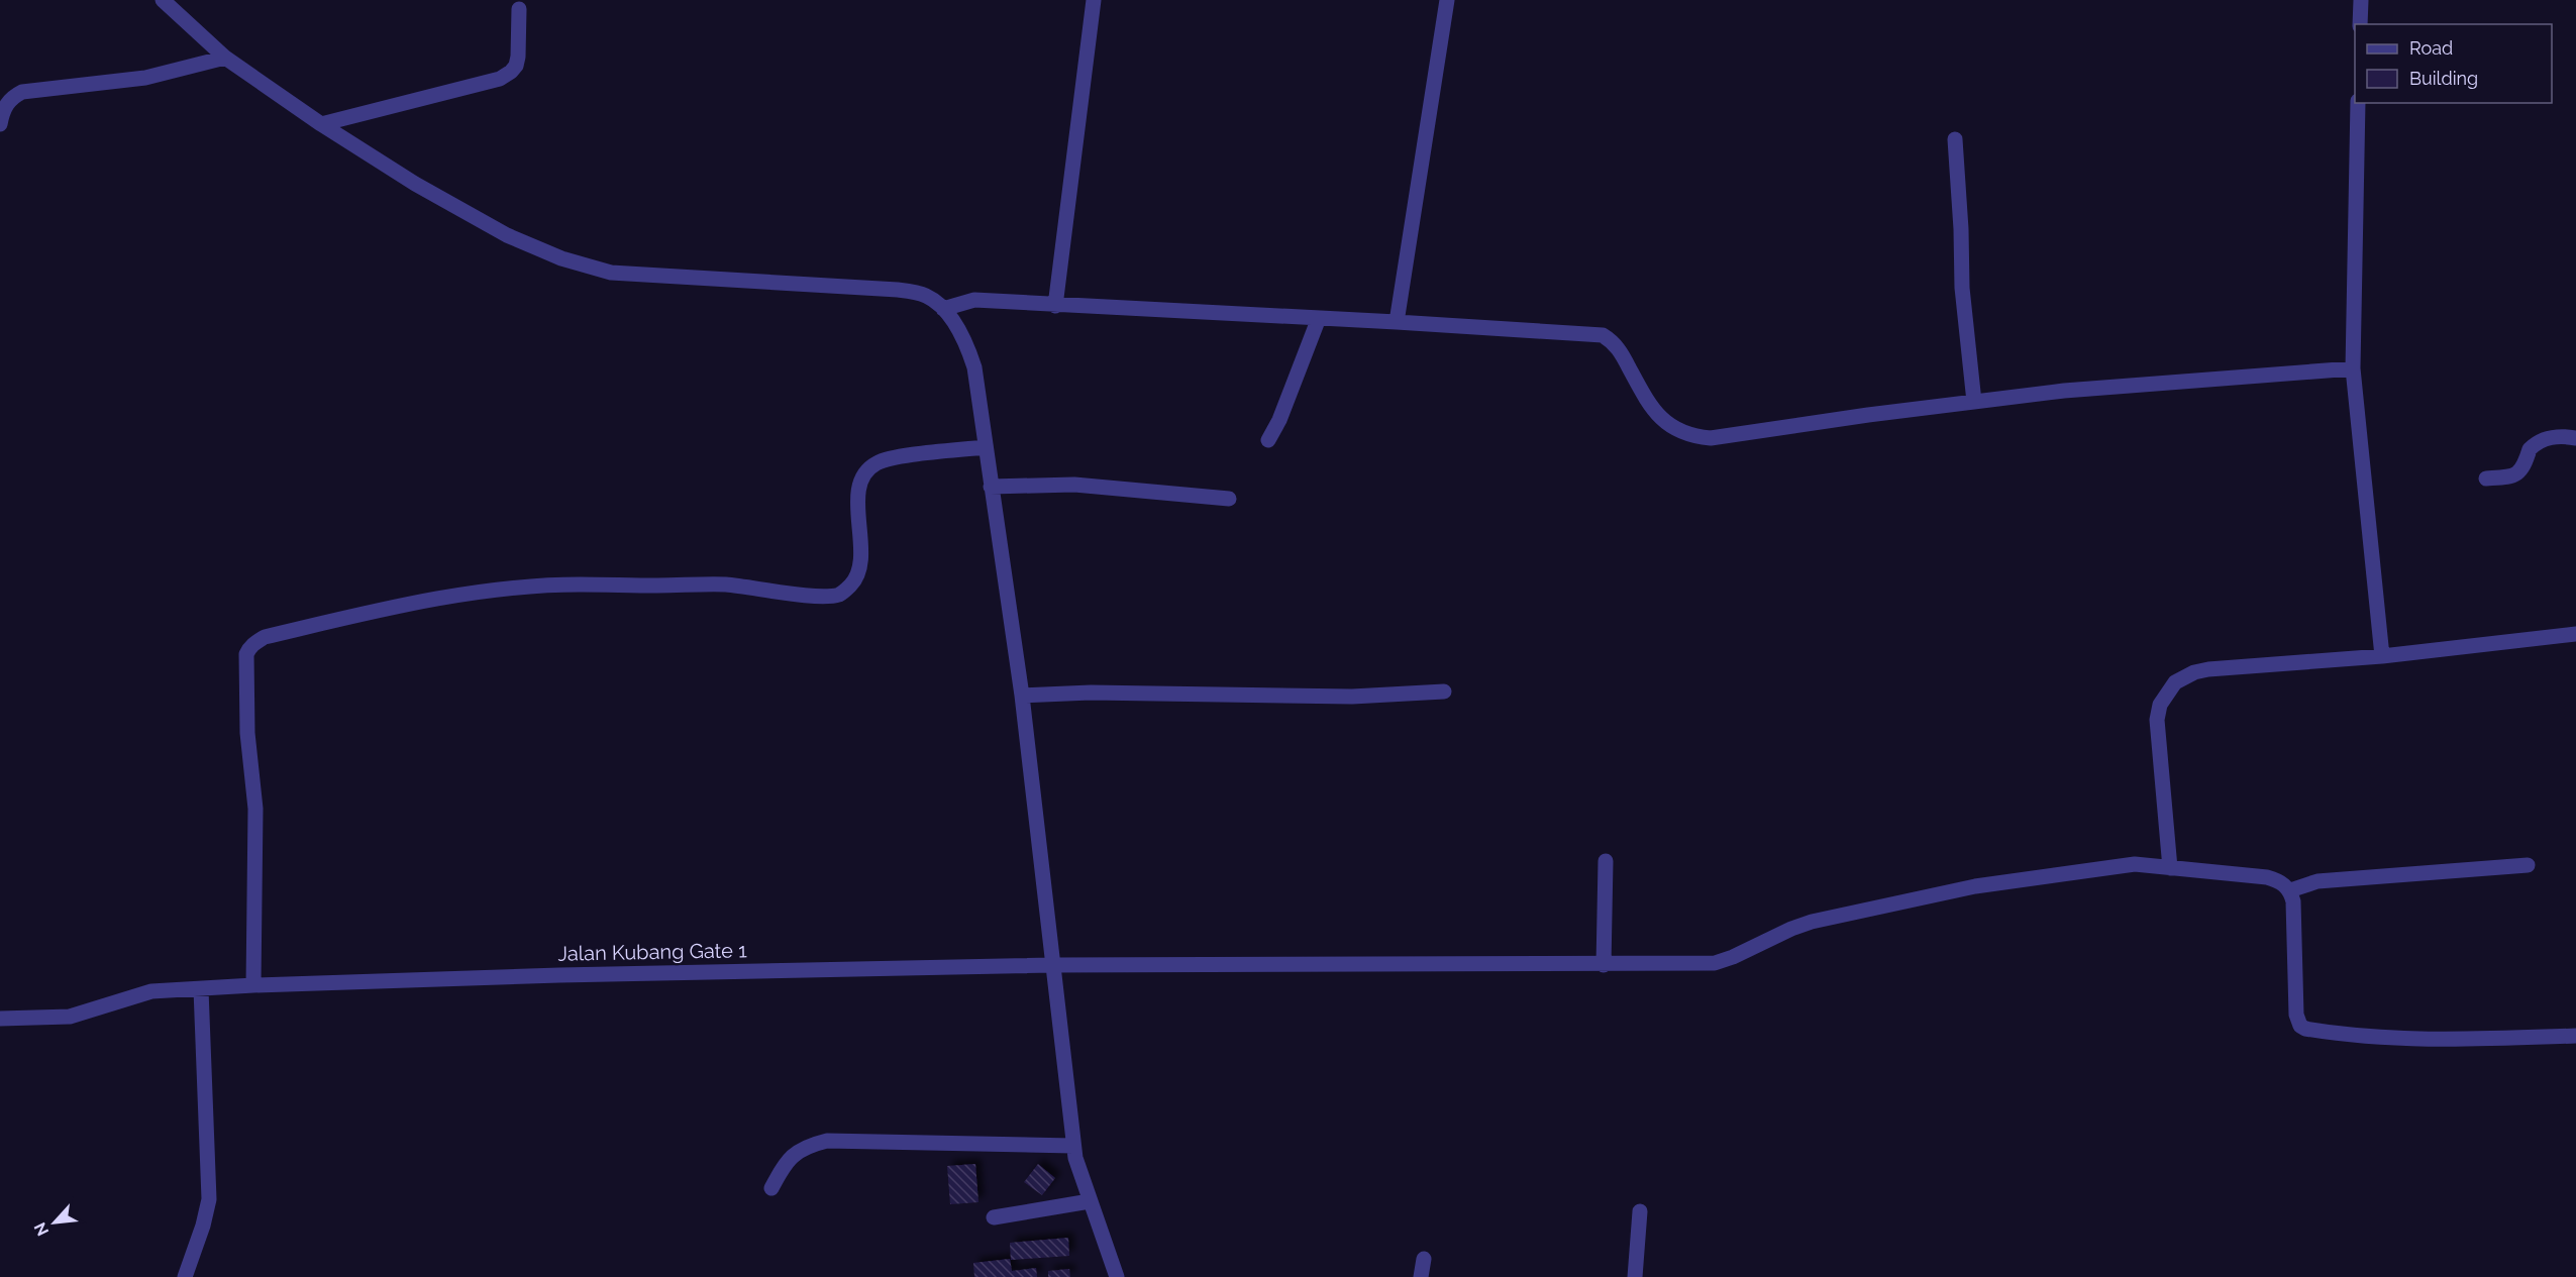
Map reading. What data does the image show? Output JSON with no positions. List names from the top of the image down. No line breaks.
{"streets":{"street":["Jalan Kubang Gate 1"]},"legend":["Road","Building"],"north":"bottom left"}
